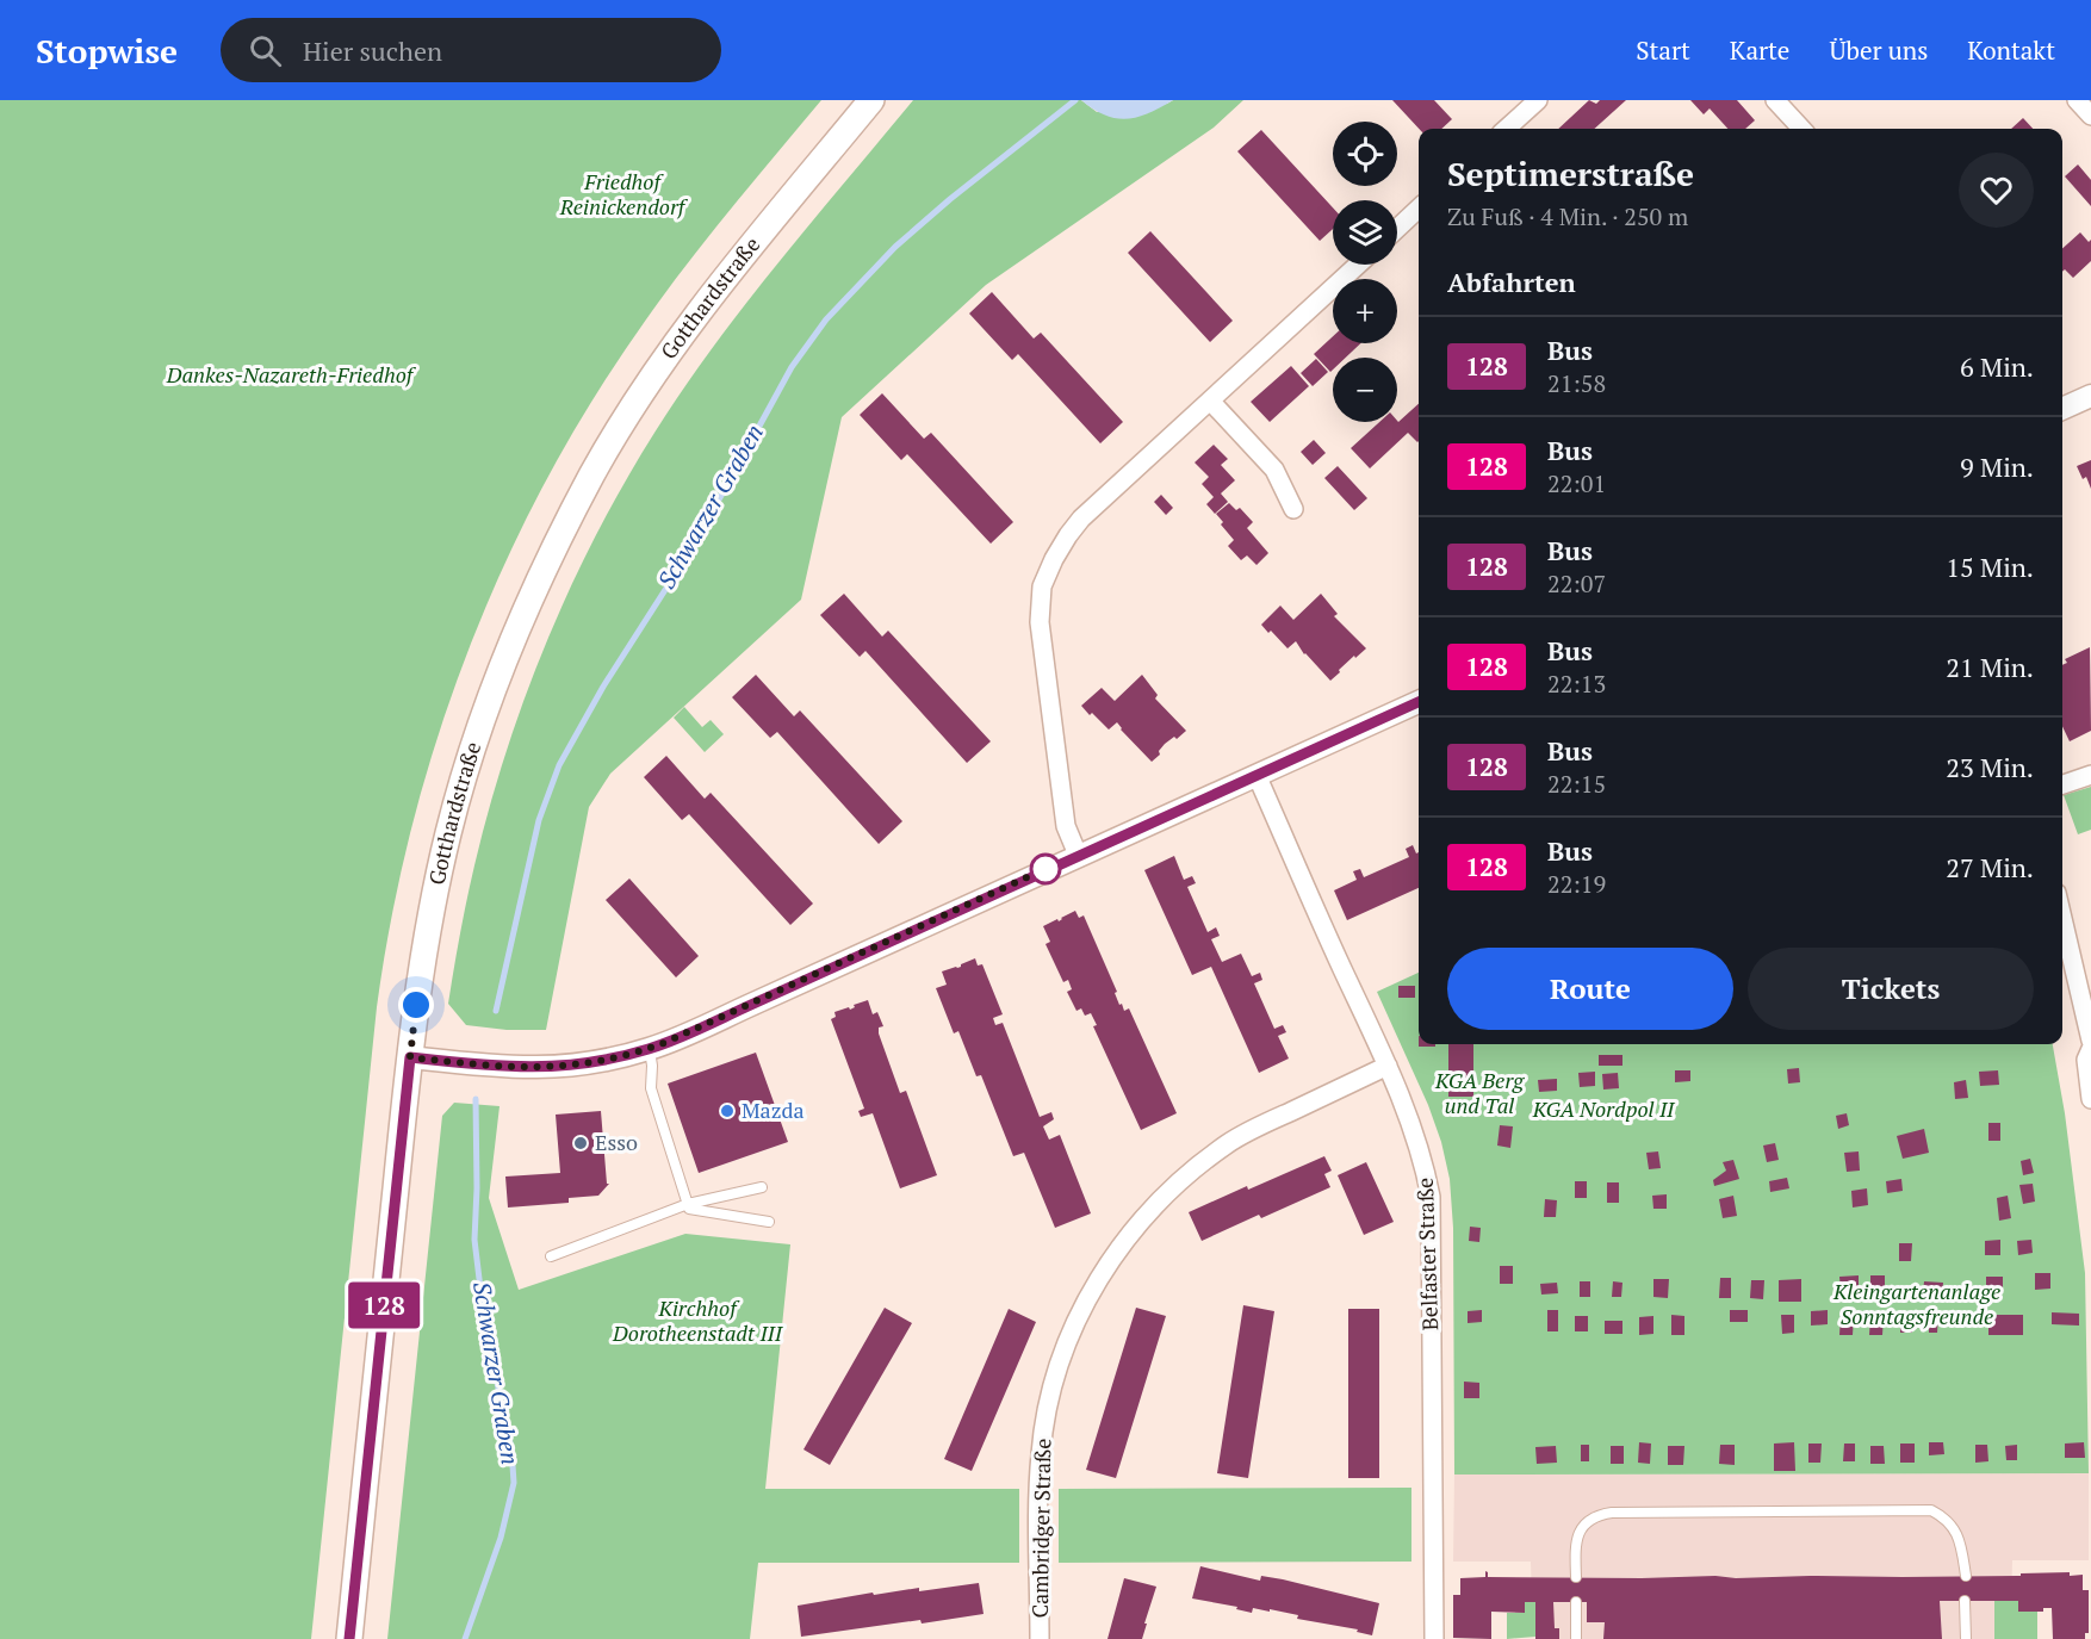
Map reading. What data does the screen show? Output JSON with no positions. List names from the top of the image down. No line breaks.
{"streets":{"main road":["Gotthardstraße"],"street":["Belfaster Straße","Cambridger Straße"]},"crossings":[["Belfaster Straße","Cambridger Straße"]],"water":["Schwarzer Graben"],"parks":["Friedhof Reinickendorf","Dankes-Nazareth-Friedhof","KGA Berg und Tal","KGA Nordpol II","Kleingartenanlage Sonntagsfreunde","Kirchhof Dorotheenstadt III"],"places":["Mazda","Esso"],"lines":["bus line 128"],"page":{"header":"Stopwise","search":"Hier suchen","nav":["Start","Karte","Über uns","Kontakt"],"on_map":"128","map_buttons":["+","−"],"heading":[["Septimerstraße","Zu Fuß · 4 Min. · 250 m"],"Abfahrten"],"list":[{"mark":"128","name":"Bus","note":"21:58","value":"6 Min."},{"mark":"128","name":"Bus","note":"22:01","value":"9 Min."},{"mark":"128","name":"Bus","note":"22:07","value":"15 Min."},{"mark":"128","name":"Bus","note":"22:13","value":"21 Min."},{"mark":"128","name":"Bus","note":"22:15","value":"23 Min."},{"mark":"128","name":"Bus","note":"22:19","value":"27 Min."}],"buttons":["Route","Tickets"]}}
